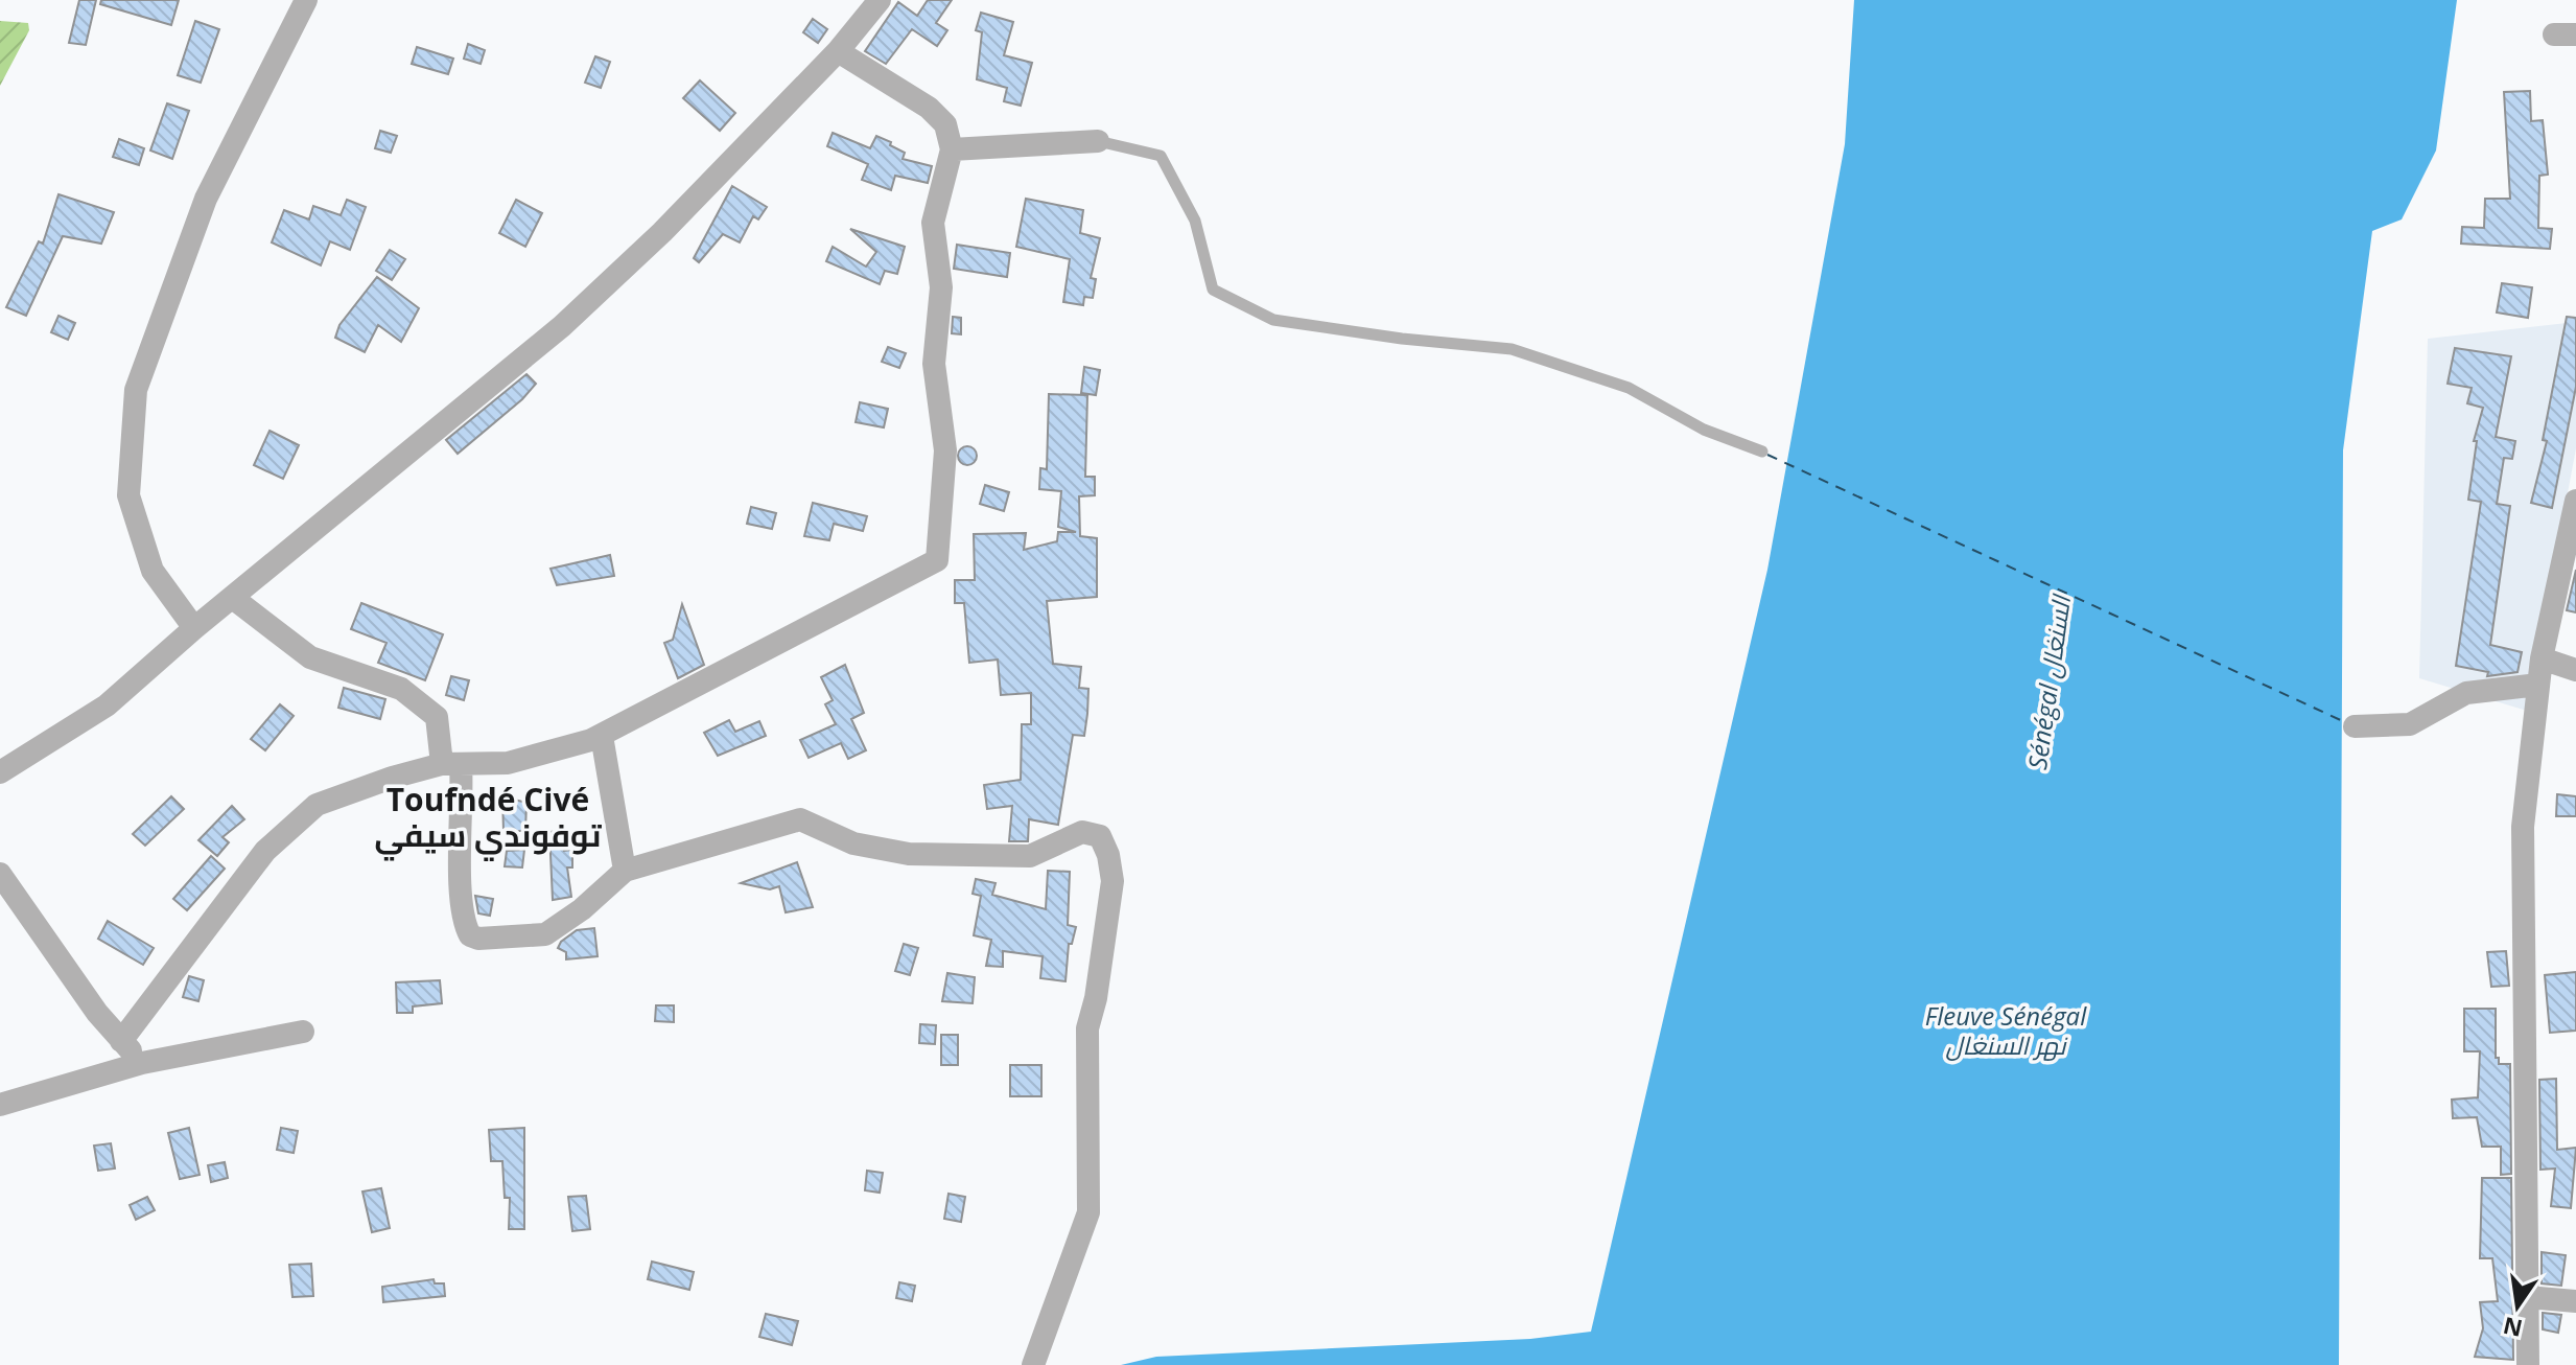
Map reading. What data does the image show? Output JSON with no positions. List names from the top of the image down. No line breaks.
{"districts":["Toufndé Civé توفوندي سيفي"],"water":["Sénégal السنغال","Fleuve Sénégal نهر السنغال"],"north":"bottom"}
